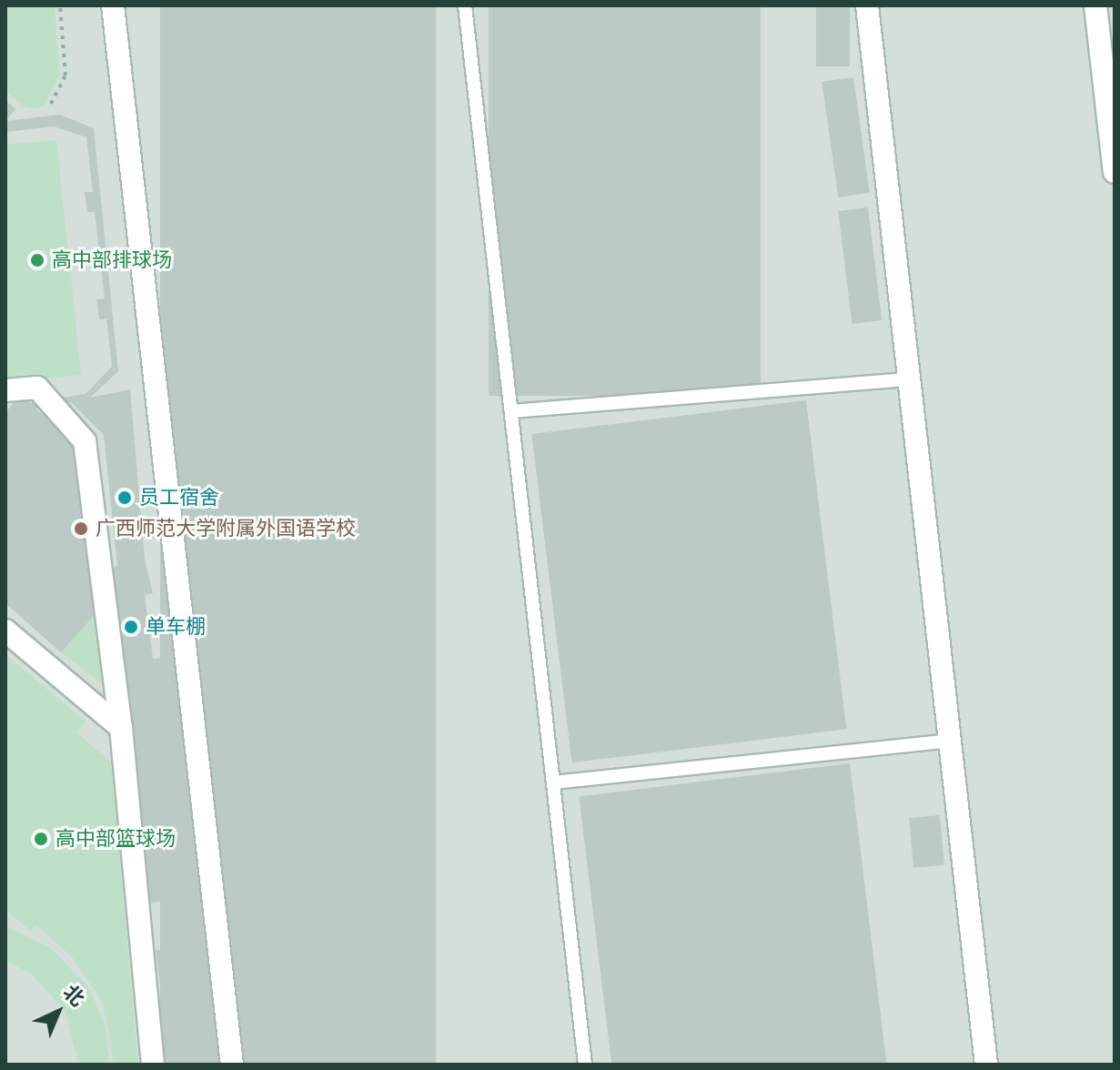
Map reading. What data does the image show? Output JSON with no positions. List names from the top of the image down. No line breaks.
{"places":["高中部排球场","员工宿舍","广西师范大学附属外国语学校","单车棚","高中部篮球场"],"north":"top right"}
